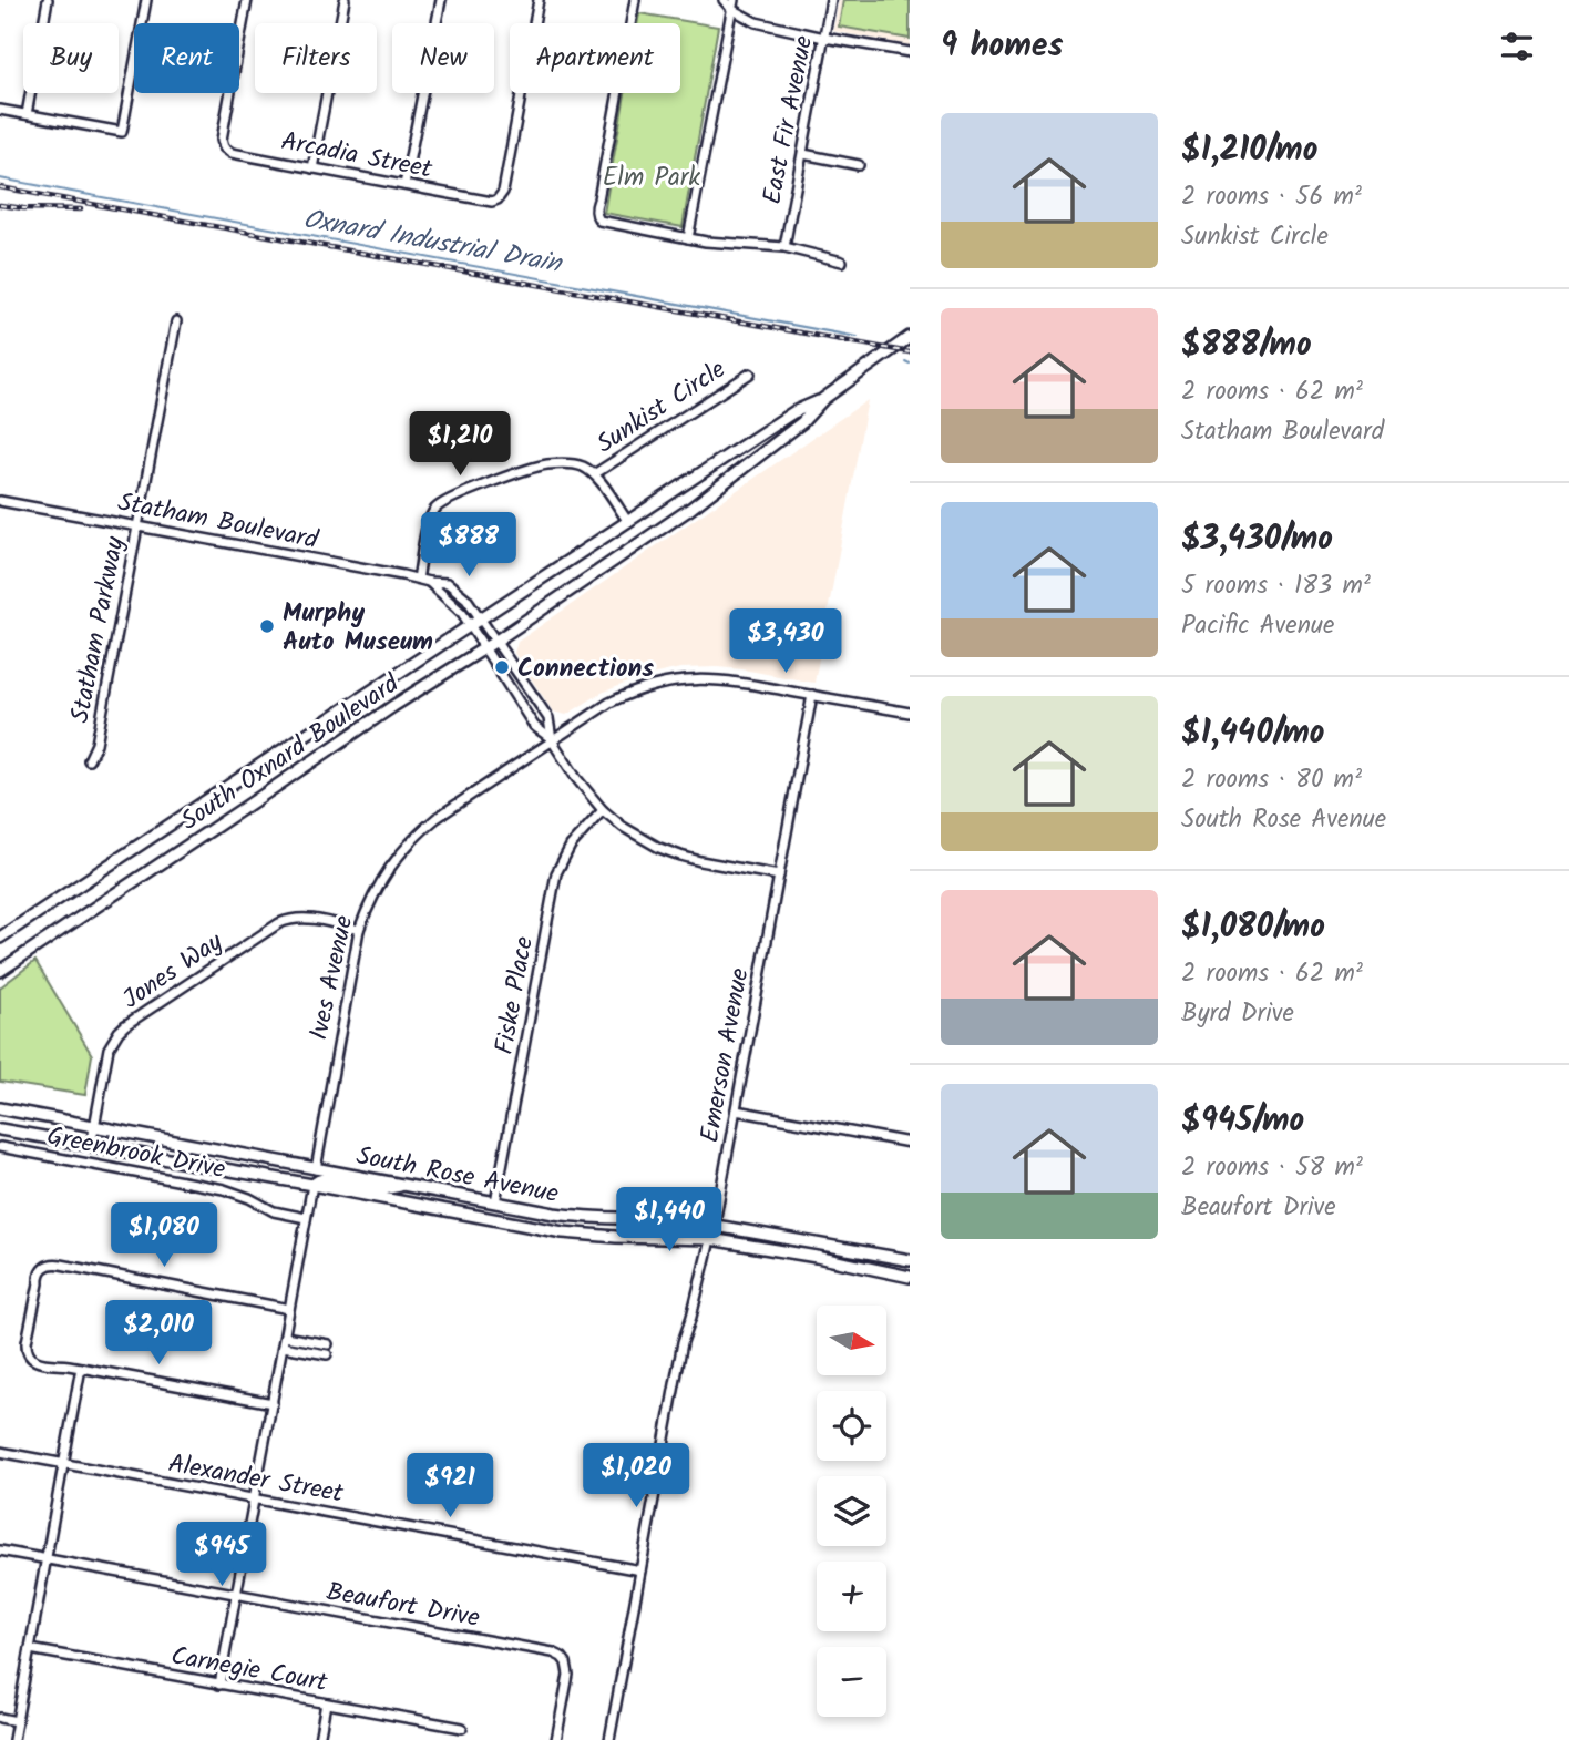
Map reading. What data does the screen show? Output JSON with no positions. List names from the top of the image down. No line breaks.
{"streets":{"main road":["South Oxnard Boulevard","South Rose Avenue"],"street":["East Fir Avenue","Arcadia Street","Sunkist Circle","Statham Boulevard","Statham Parkway","Jones Way","Ives Avenue","Fiske Place","Emerson Avenue","Greenbrook Drive","Alexander Street","Beaufort Drive","Carnegie Court"]},"crossings":[["Sunkist Circle","Statham Boulevard"],["Sunkist Circle","South Oxnard Boulevard"],["Statham Boulevard","Statham Parkway"],["Statham Boulevard","South Oxnard Boulevard"],["Statham Boulevard","Ives Avenue"],["Statham Boulevard","Fiske Place"],["Statham Boulevard","Emerson Avenue"],["Jones Way","Ives Avenue"],["Jones Way","South Rose Avenue"],["Ives Avenue","Emerson Avenue"],["Ives Avenue","South Rose Avenue"],["Fiske Place","South Rose Avenue"],["Emerson Avenue","South Rose Avenue"],["Emerson Avenue","Alexander Street"]],"water":["Oxnard Industrial Drain"],"parks":["Elm Park"],"places":["Murphy Auto Museum","Connections"],"north":"right","page":{"heading":"9 homes","chip":["Buy","Rent","Filters","New","Apartment"],"list":[{"name":"$1,210/mo","note":"2 rooms · 56 m² · Sunkist Circle"},{"name":"$888/mo","note":"2 rooms · 62 m² · Statham Boulevard"},{"name":"$3,430/mo","note":"5 rooms · 183 m² · Pacific Avenue"},{"name":"$1,440/mo","note":"2 rooms · 80 m² · South Rose Avenue"},{"name":"$1,080/mo","note":"2 rooms · 62 m² · Byrd Drive"},{"name":"$945/mo","note":"2 rooms · 58 m² · Beaufort Drive"}],"price":["$1,210","$888","$3,430","$1,440","$1,080","$2,010","$1,020","$921","$945"],"map_buttons":["+","−"]}}
